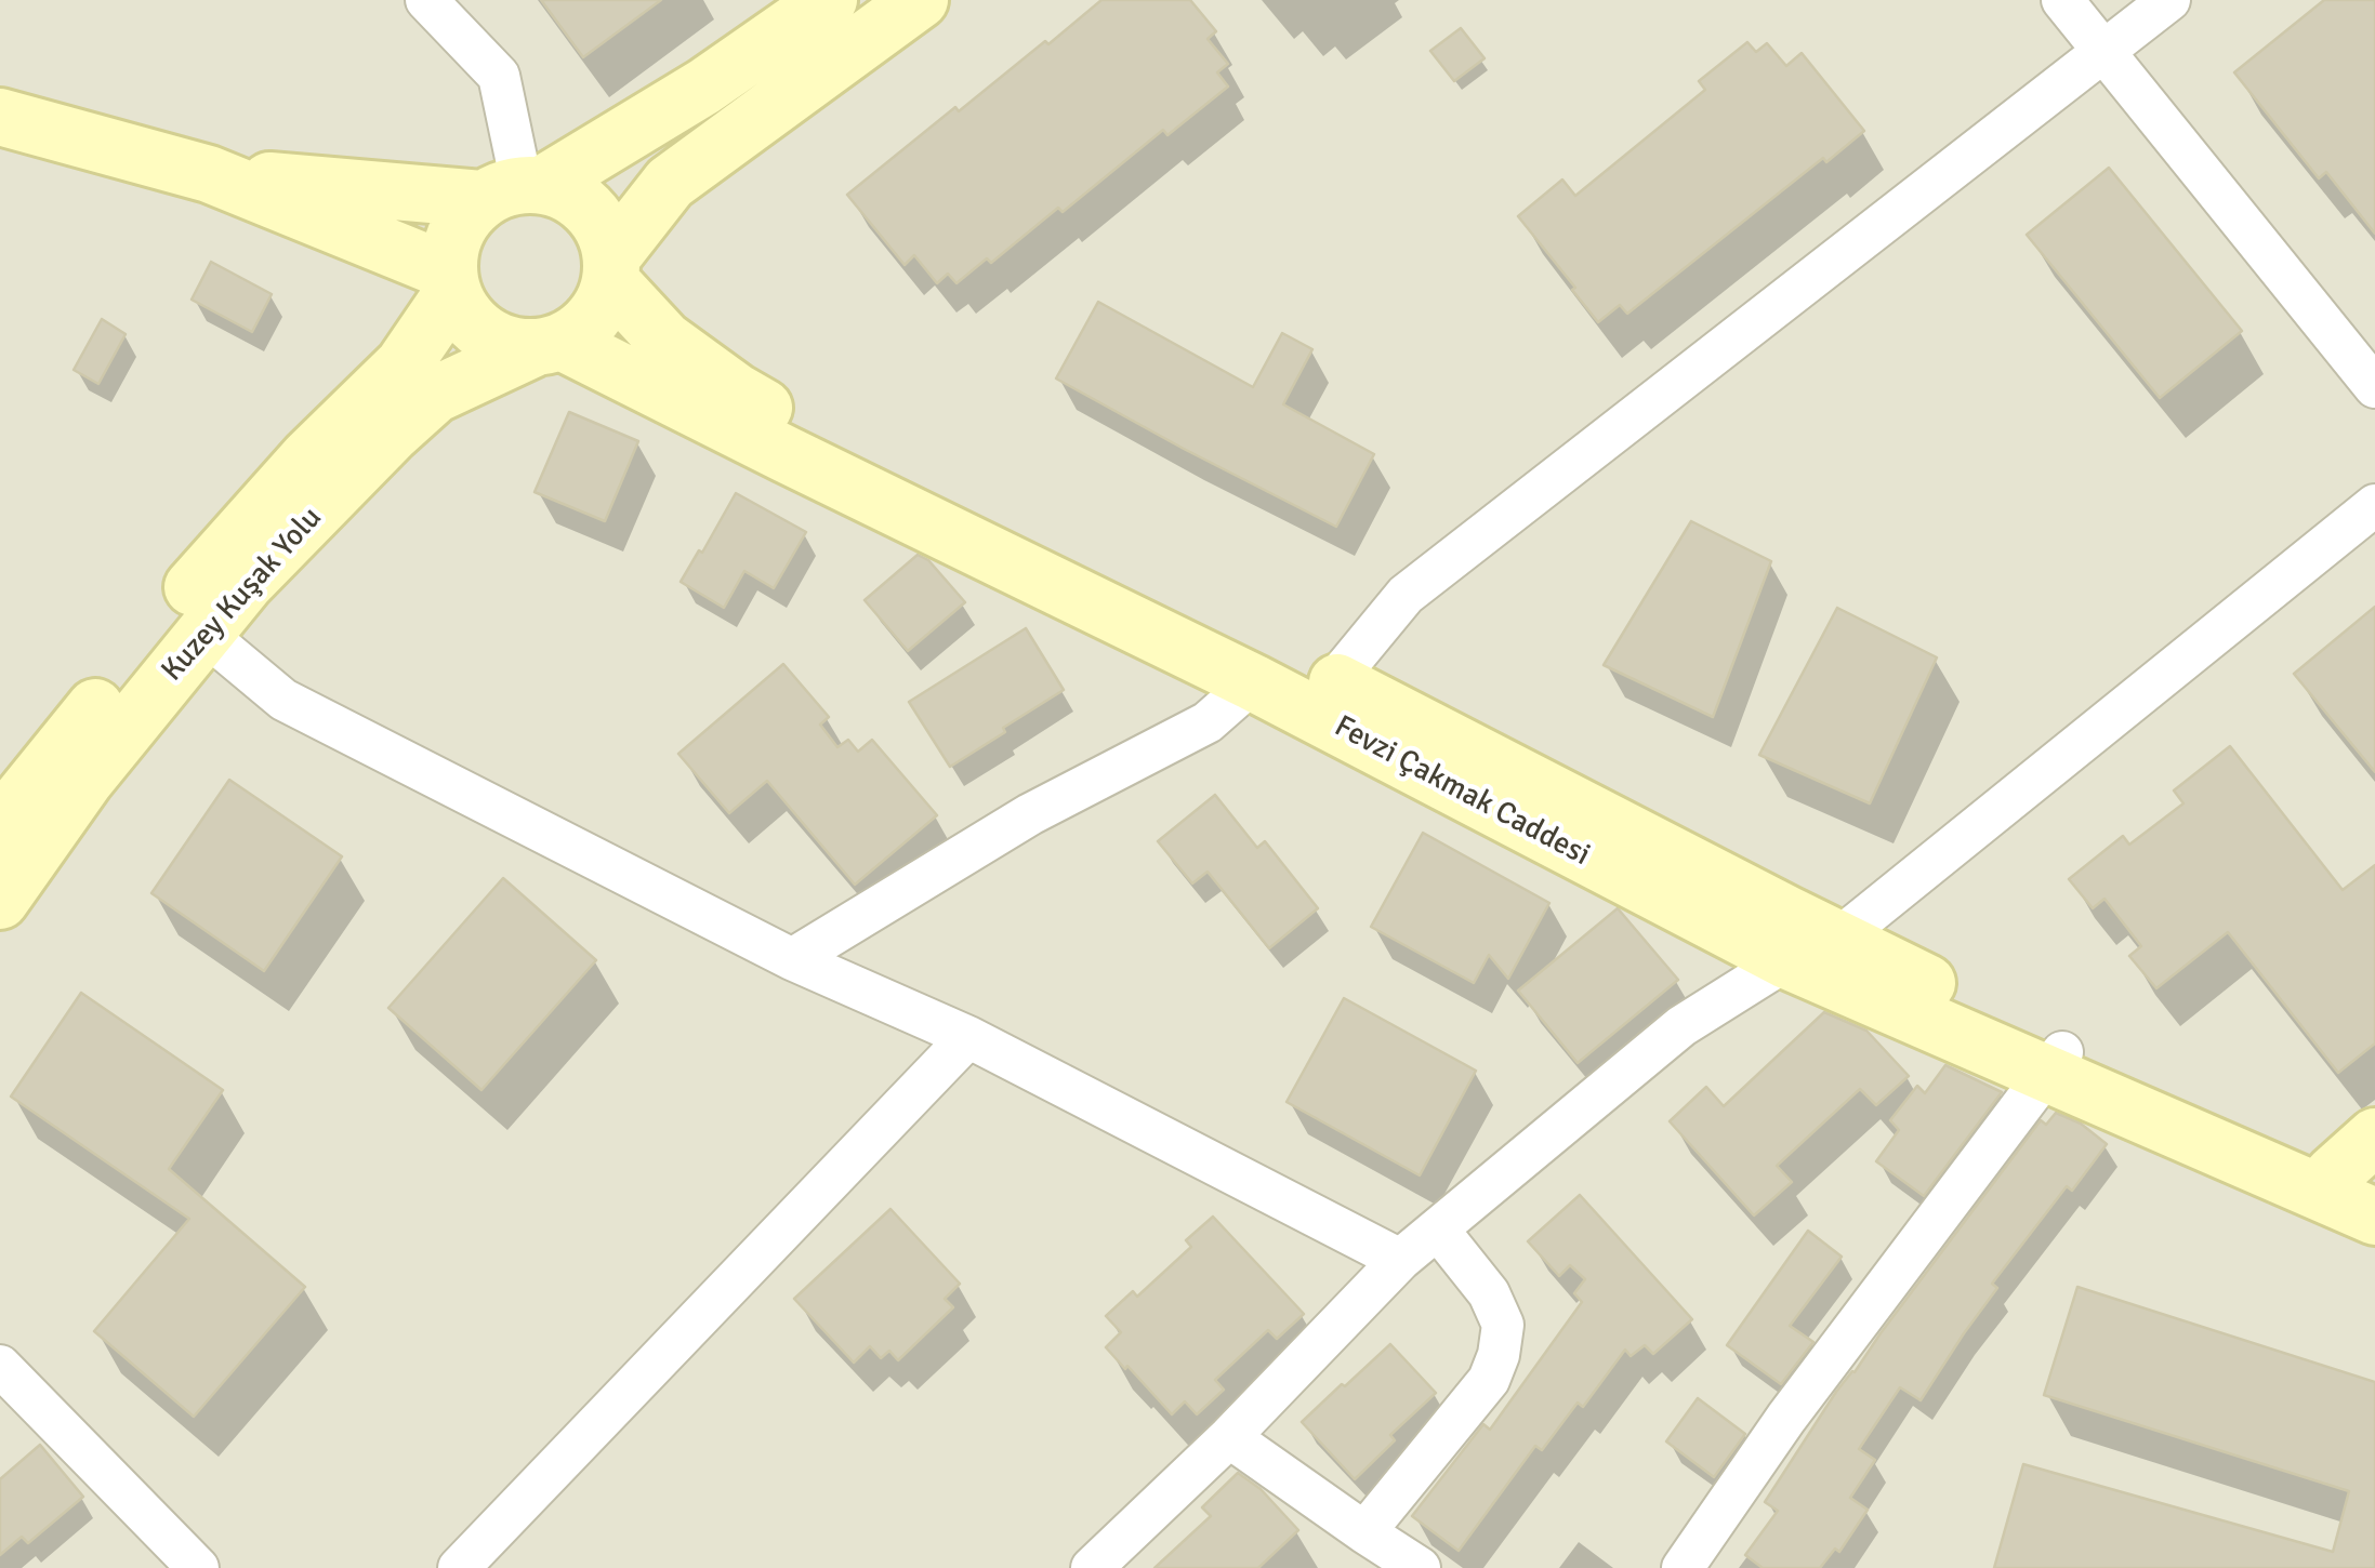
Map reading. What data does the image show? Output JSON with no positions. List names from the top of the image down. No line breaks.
{"streets":{"street":["Kuzey Kuşak Yolu","Fevzi Çakmak Caddesi"]},"crossings":[["Kuzey Kuşak Yolu","Fevzi Çakmak Caddesi"]]}
